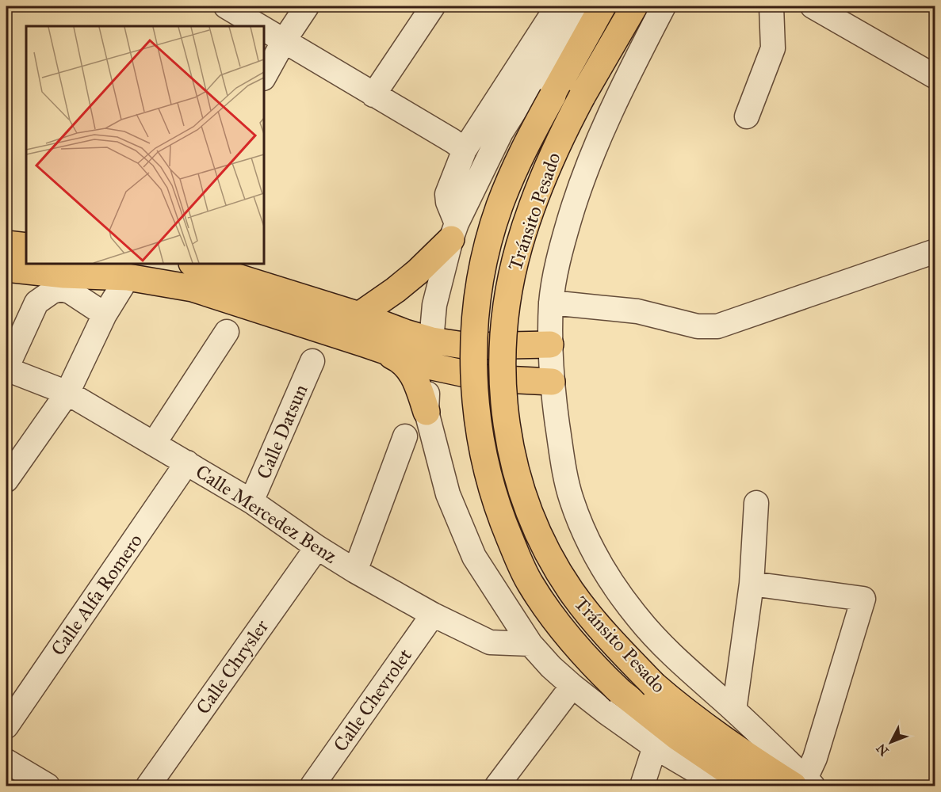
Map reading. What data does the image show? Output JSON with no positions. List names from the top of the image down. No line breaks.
{"streets":{"main road":["Tránsito Pesado"],"street":["Calle Datsun","Calle Mercedez Benz","Calle Alfa Romero","Calle Chrysler","Calle Chevrolet"]},"crossings":[["Calle Datsun","Calle Mercedez Benz"],["Calle Mercedez Benz","Calle Alfa Romero"],["Calle Mercedez Benz","Calle Chrysler"],["Calle Mercedez Benz","Calle Chevrolet"]],"north":"bottom left"}
